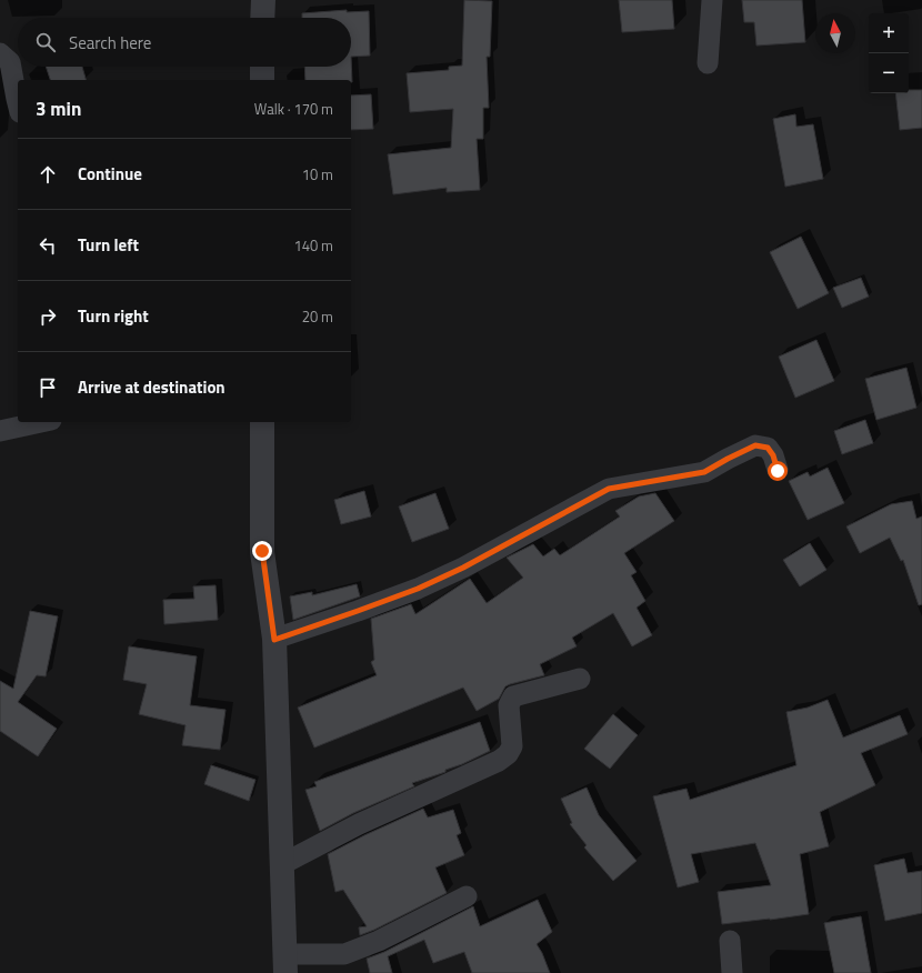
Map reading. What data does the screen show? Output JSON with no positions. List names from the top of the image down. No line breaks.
{"north":"top","page":{"map_buttons":["+","−"],"search":"Search here","heading":["3 min","Walk · 170 m"],"list":[["Continue","10 m"],["Turn left","140 m"],["Turn right","20 m"],"Arrive at destination"]}}
